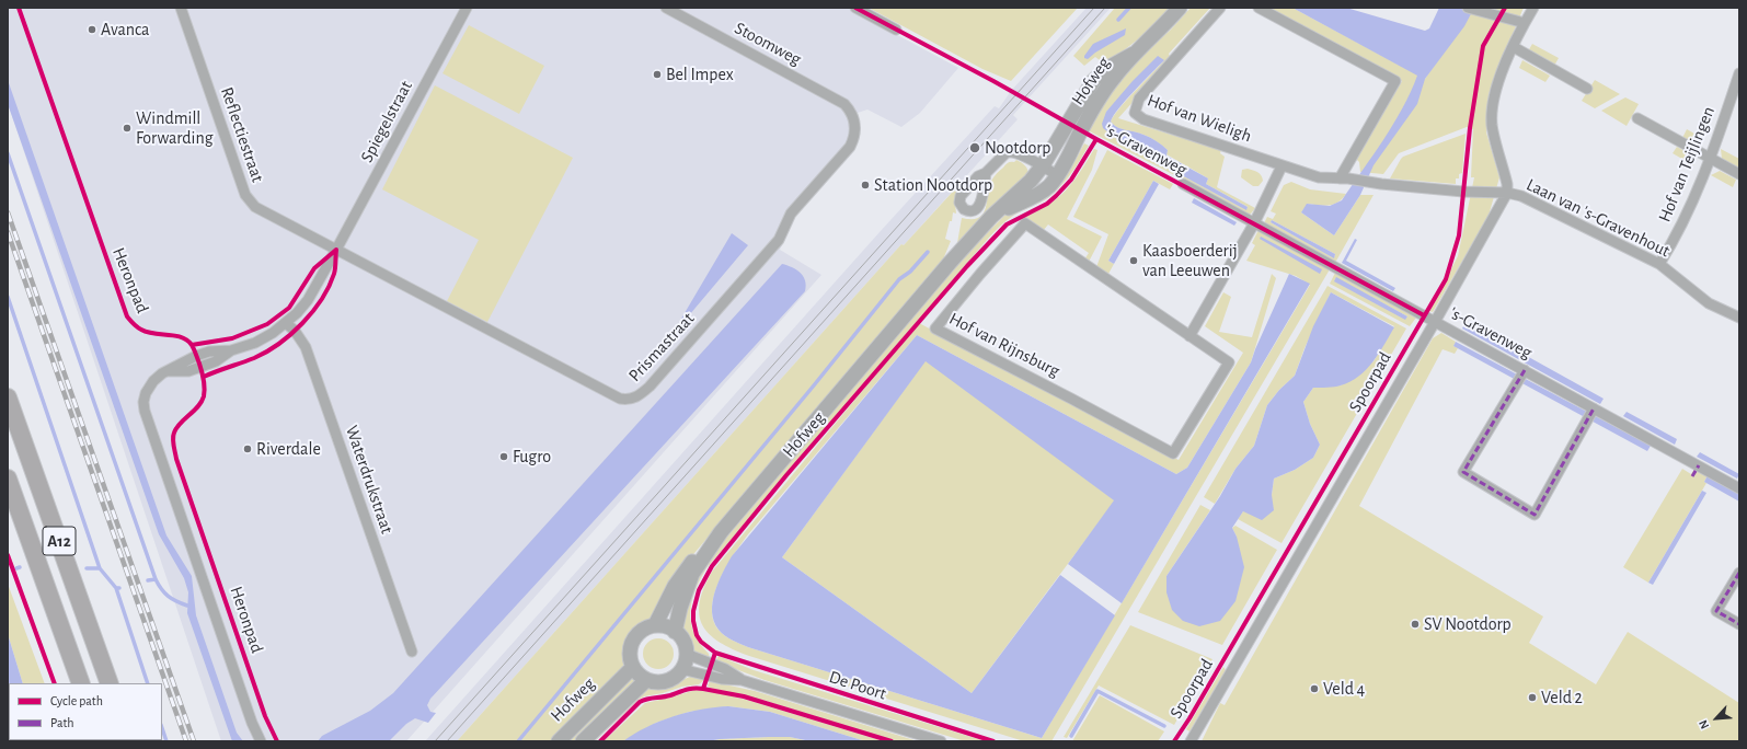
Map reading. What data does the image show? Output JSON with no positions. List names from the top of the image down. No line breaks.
{"streets":{"highway":["A12"],"main road":["Hofweg"],"street":["Stoomweg","Hof van Wieligh","Spiegelstraat","Reflectiestraat","'s-Gravenweg","Hof van Teijlingen","Laan van 's-Gravenhout","Hof van Rijnsburg","Prismastraat","Waterdrukstraat","De Poort"],"cycle path":["Heronpad","Spoorpad"]},"crossings":[["Stoomweg","Prismastraat"],["Hofweg","De Poort"],["Hof van Wieligh","Laan van 's-Gravenhout"],["Spiegelstraat","Reflectiestraat"],["Spiegelstraat","Prismastraat"],["Spiegelstraat","Waterdrukstraat"],["Reflectiestraat","Prismastraat"],["Hof van Teijlingen","Laan van 's-Gravenhout"]],"places":["Avanca","Bel Impex","Windmill Forwarding","Nootdorp","Station Nootdorp","Kaasboerderij van Leeuwen","Riverdale","Fugro","SV Nootdorp","Veld 4","Veld 2"],"legend":["Cycle path","Path"],"north":"bottom left"}
